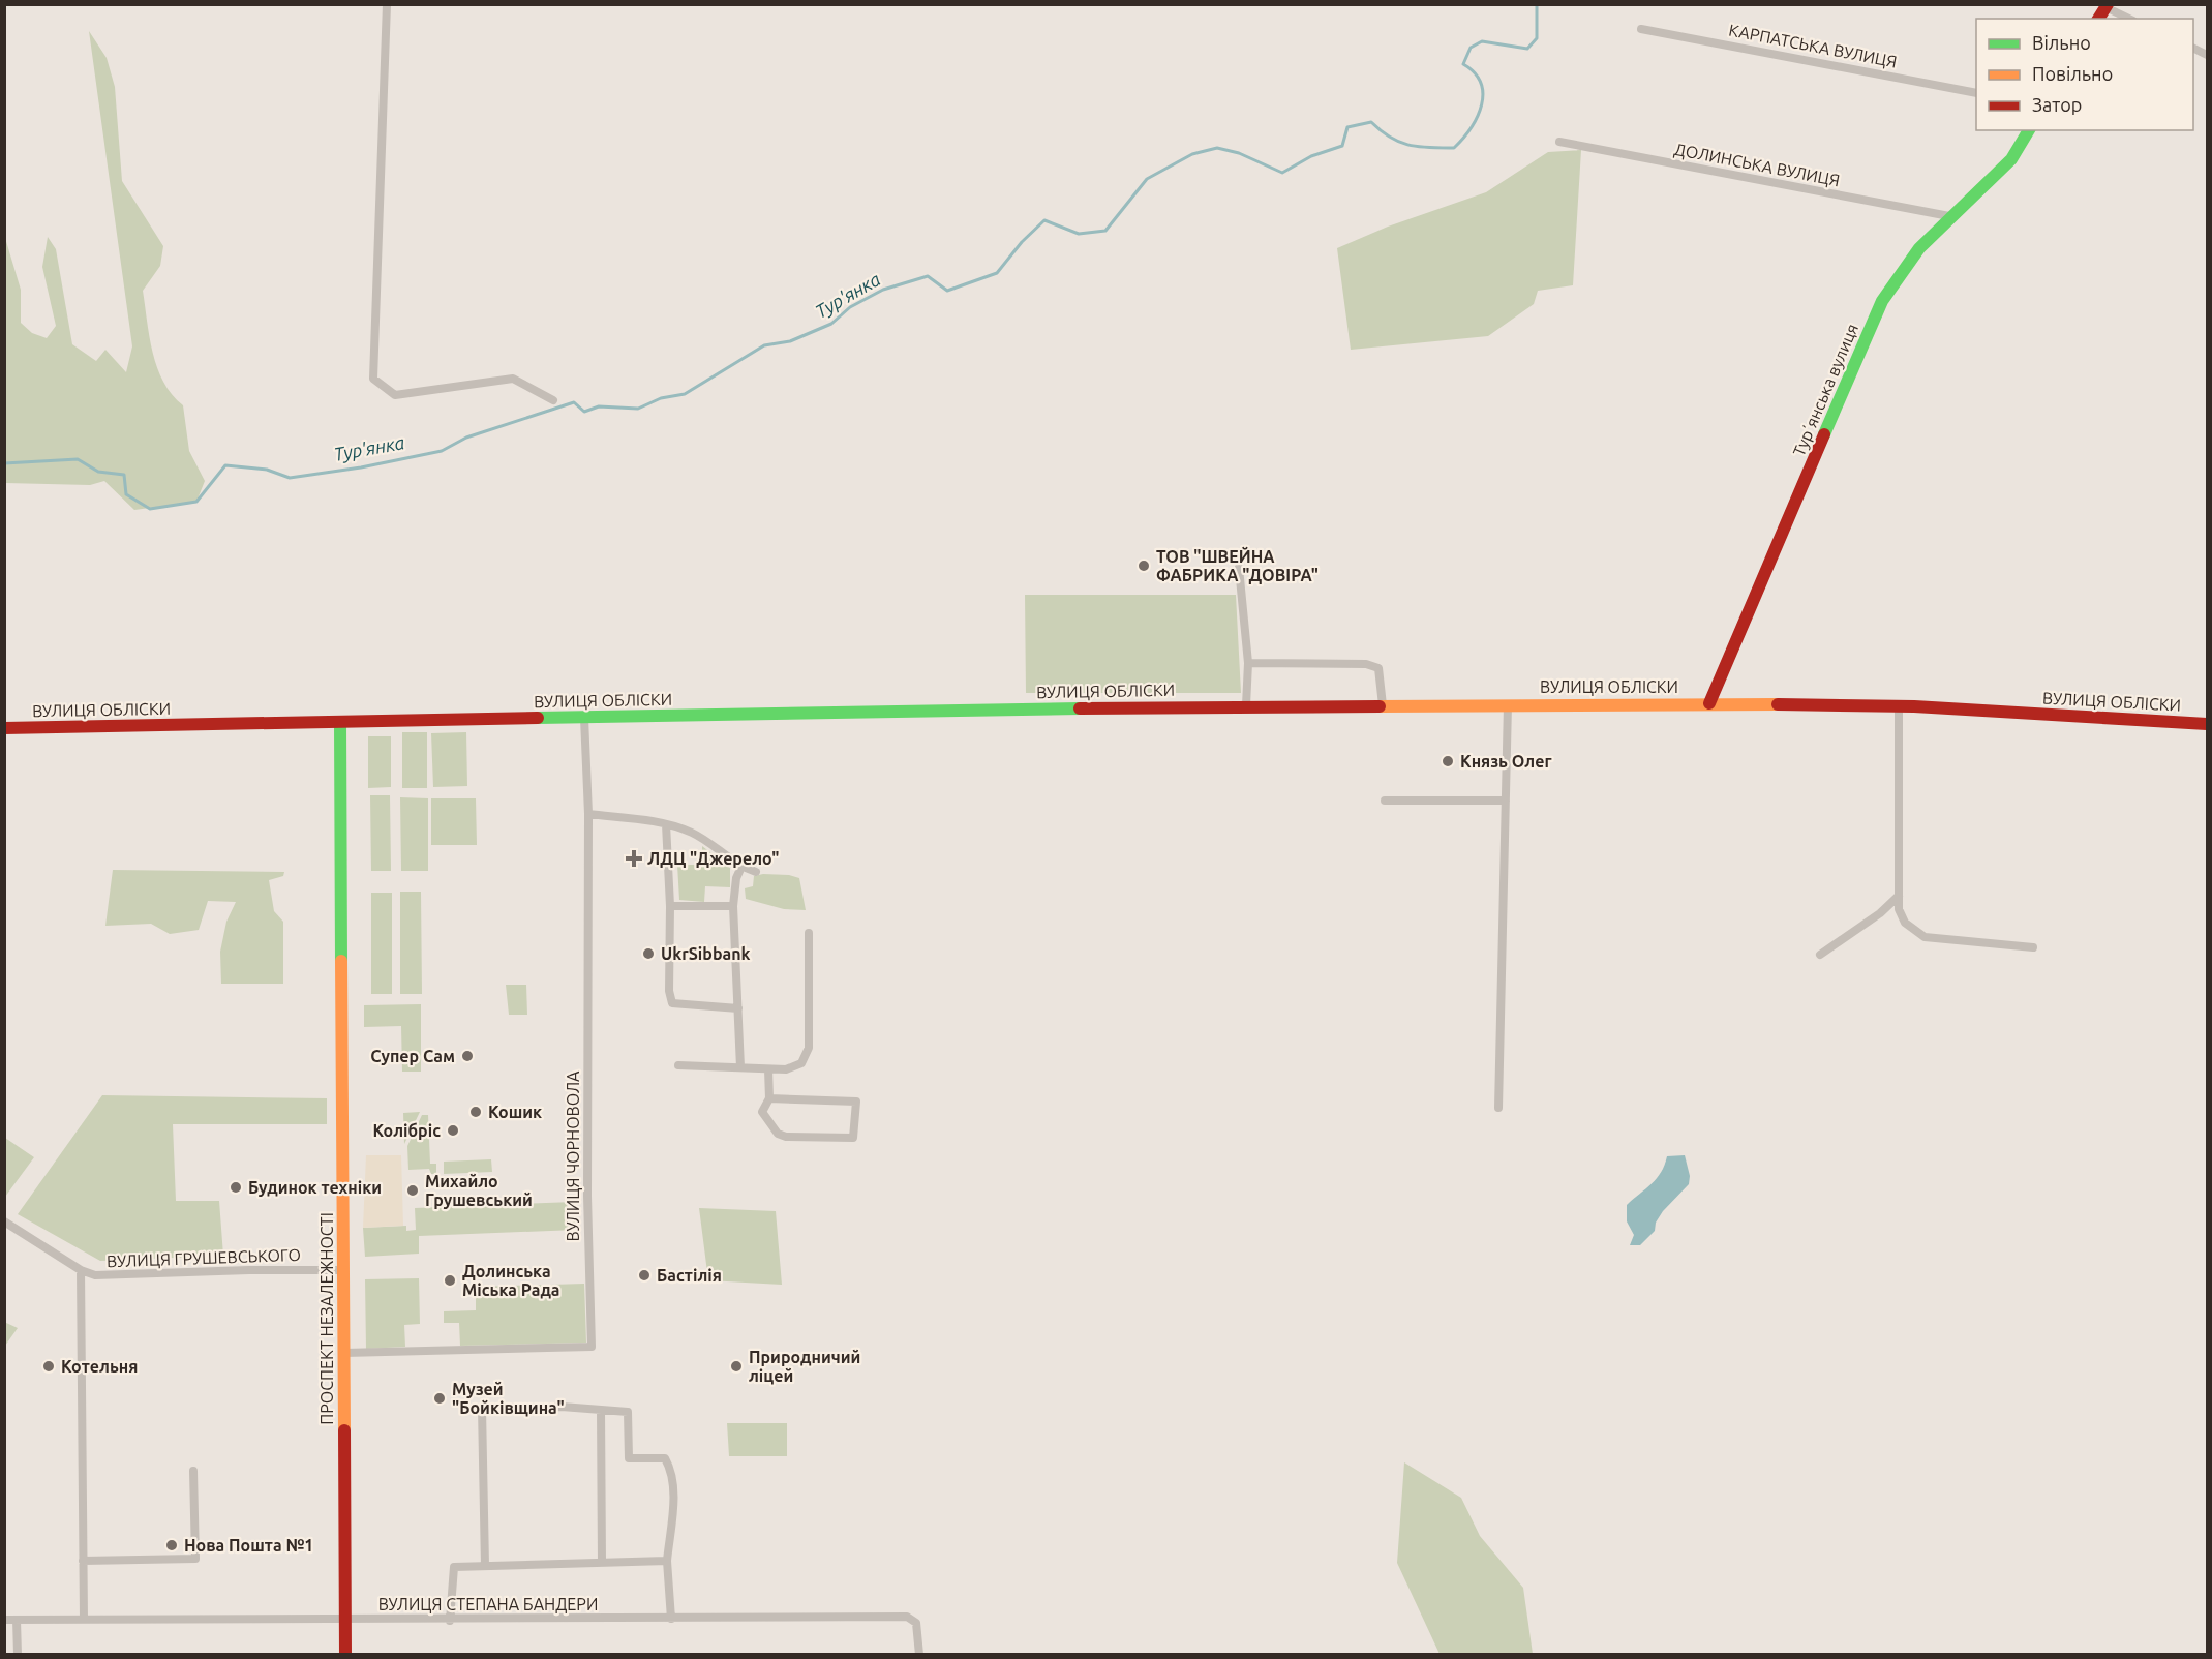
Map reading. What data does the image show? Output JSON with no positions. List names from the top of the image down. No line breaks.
{"streets":{"main road":["Турʼянська вулиця","ВУЛИЦЯ ОБЛІСКИ","ПРОСПЕКТ НЕЗАЛЕЖНОСТІ"],"street":["КАРПАТСЬКА ВУЛИЦЯ","ДОЛИНСЬКА ВУЛИЦЯ","ВУЛИЦЯ ЧОРНОВОЛА","ВУЛИЦЯ ГРУШЕВСЬКОГО","ВУЛИЦЯ СТЕПАНА БАНДЕРИ"]},"crossings":[["ДОЛИНСЬКА ВУЛИЦЯ","Турʼянська вулиця"],["Турʼянська вулиця","ВУЛИЦЯ ОБЛІСКИ"],["ВУЛИЦЯ ОБЛІСКИ","ВУЛИЦЯ ЧОРНОВОЛА"],["ВУЛИЦЯ ОБЛІСКИ","ПРОСПЕКТ НЕЗАЛЕЖНОСТІ"],["ВУЛИЦЯ ЧОРНОВОЛА","ПРОСПЕКТ НЕЗАЛЕЖНОСТІ"],["ВУЛИЦЯ ГРУШЕВСЬКОГО","ПРОСПЕКТ НЕЗАЛЕЖНОСТІ"],["ПРОСПЕКТ НЕЗАЛЕЖНОСТІ","ВУЛИЦЯ СТЕПАНА БАНДЕРИ"]],"water":["Тур'янка"],"places":{"other":["ТОВ \"ШВЕЙНА ФАБРИКА \"ДОВІРА\"","Князь Олег","UkrSibbank","Супер Сам","Кошик","Колібріс","Будинок техніки","Михайло Грушевський","Бастілія","Долинська Міська Рада","Котельня","Природничий ліцей","Музей \"Бойківщина\"","Нова Пошта №1"],"health":["ЛДЦ \"Джерело\""]},"legend":["Вільно","Повільно","Затор"]}
